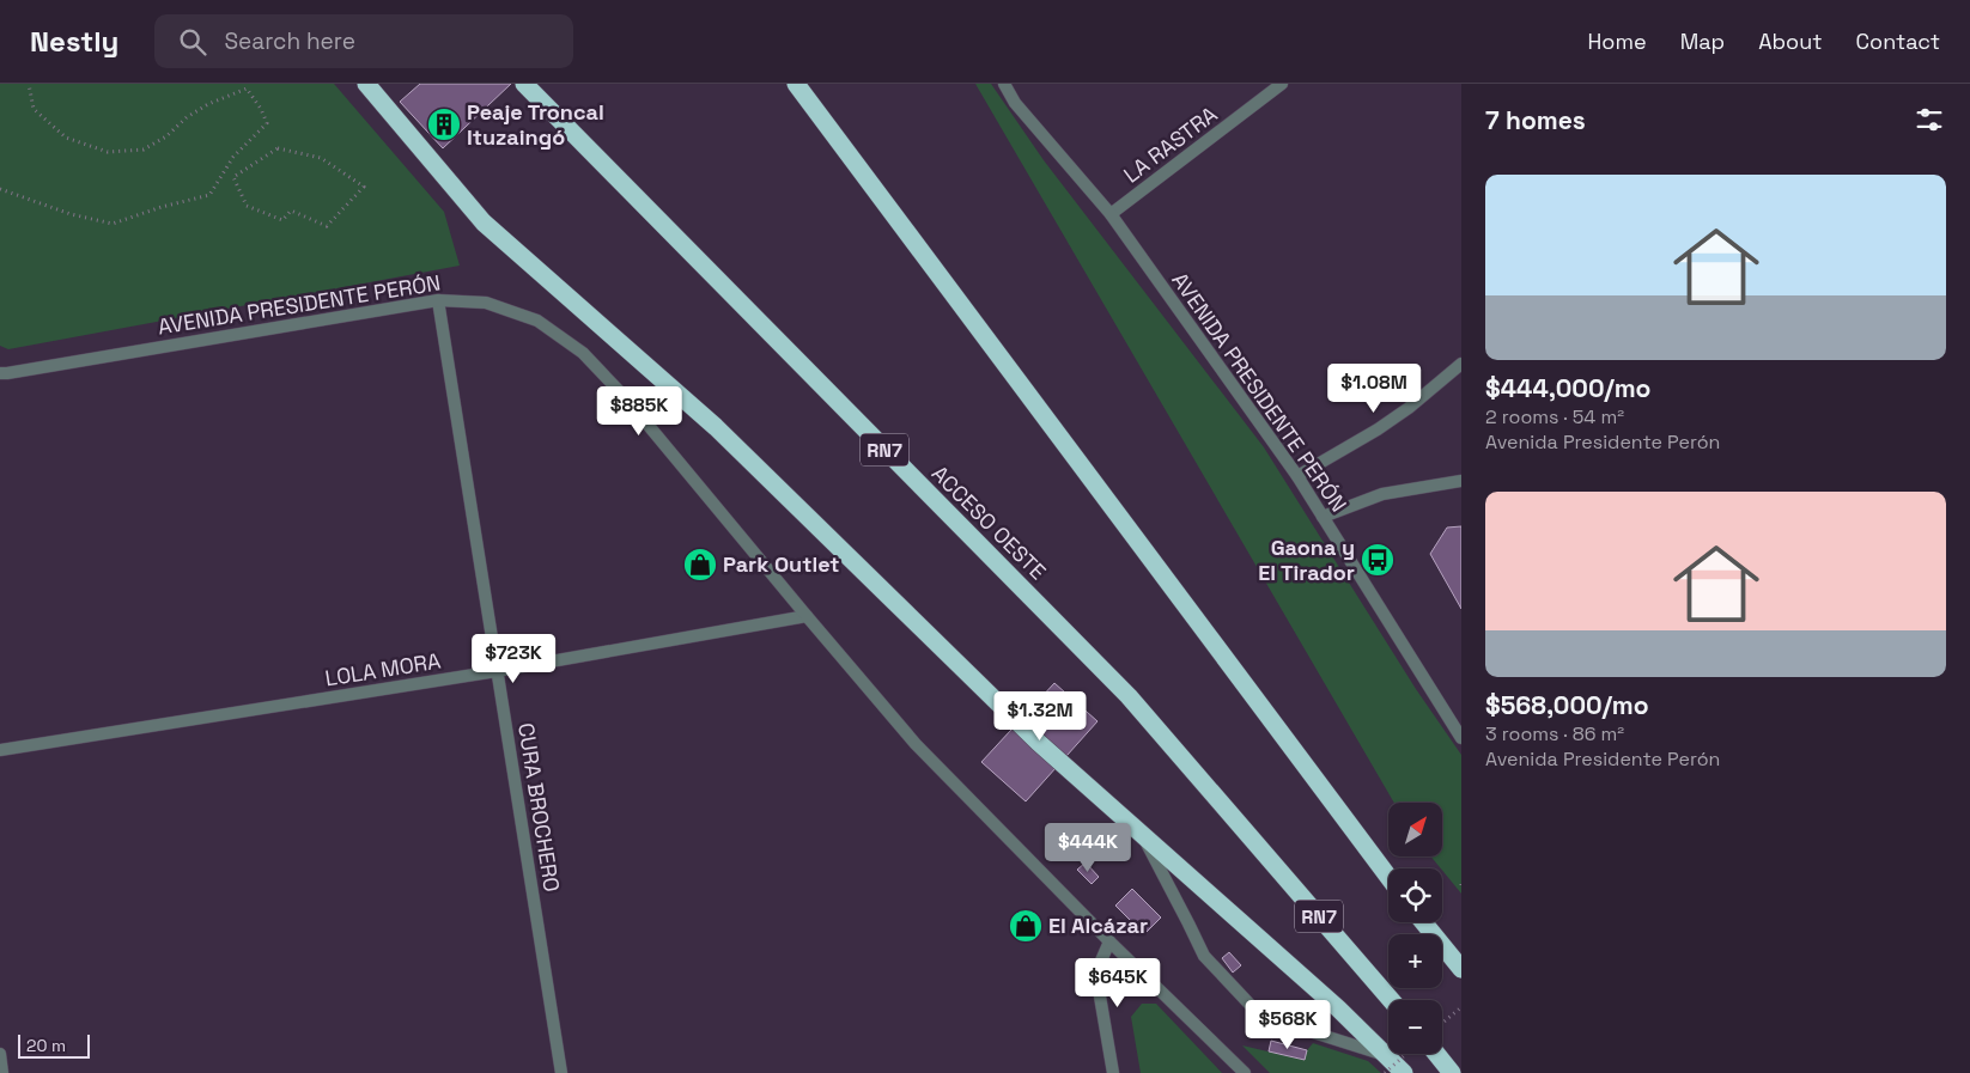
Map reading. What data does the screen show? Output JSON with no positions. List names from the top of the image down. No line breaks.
{"streets":{"highway":["RN7","ACCESO OESTE"],"street":["LA RASTRA","AVENIDA PRESIDENTE PERÓN","LOLA MORA","CURA BROCHERO"]},"crossings":[["LA RASTRA","AVENIDA PRESIDENTE PERÓN"],["AVENIDA PRESIDENTE PERÓN","LOLA MORA"],["AVENIDA PRESIDENTE PERÓN","CURA BROCHERO"],["LOLA MORA","CURA BROCHERO"]],"places":{"building":["Peaje Troncal Ituzaingó"],"bus stop":["Gaona y El Tirador"],"shop":["Park Outlet","El Alcázar"]},"scale_bar":"20 m","north":"top right","page":{"header":"Nestly","search":"Search here","nav":["Home","Map","About","Contact"],"heading":"7 homes","list":[{"name":"$444,000/mo","note":"2 rooms · 54 m² · Avenida Presidente Perón"},{"name":"$568,000/mo","note":"3 rooms · 86 m² · Avenida Presidente Perón"}],"price":["$1.08M","$885K","$723K","$1.32M","$444K","$645K","$568K"],"map_buttons":["+","−"],"scale":"20 m"}}
